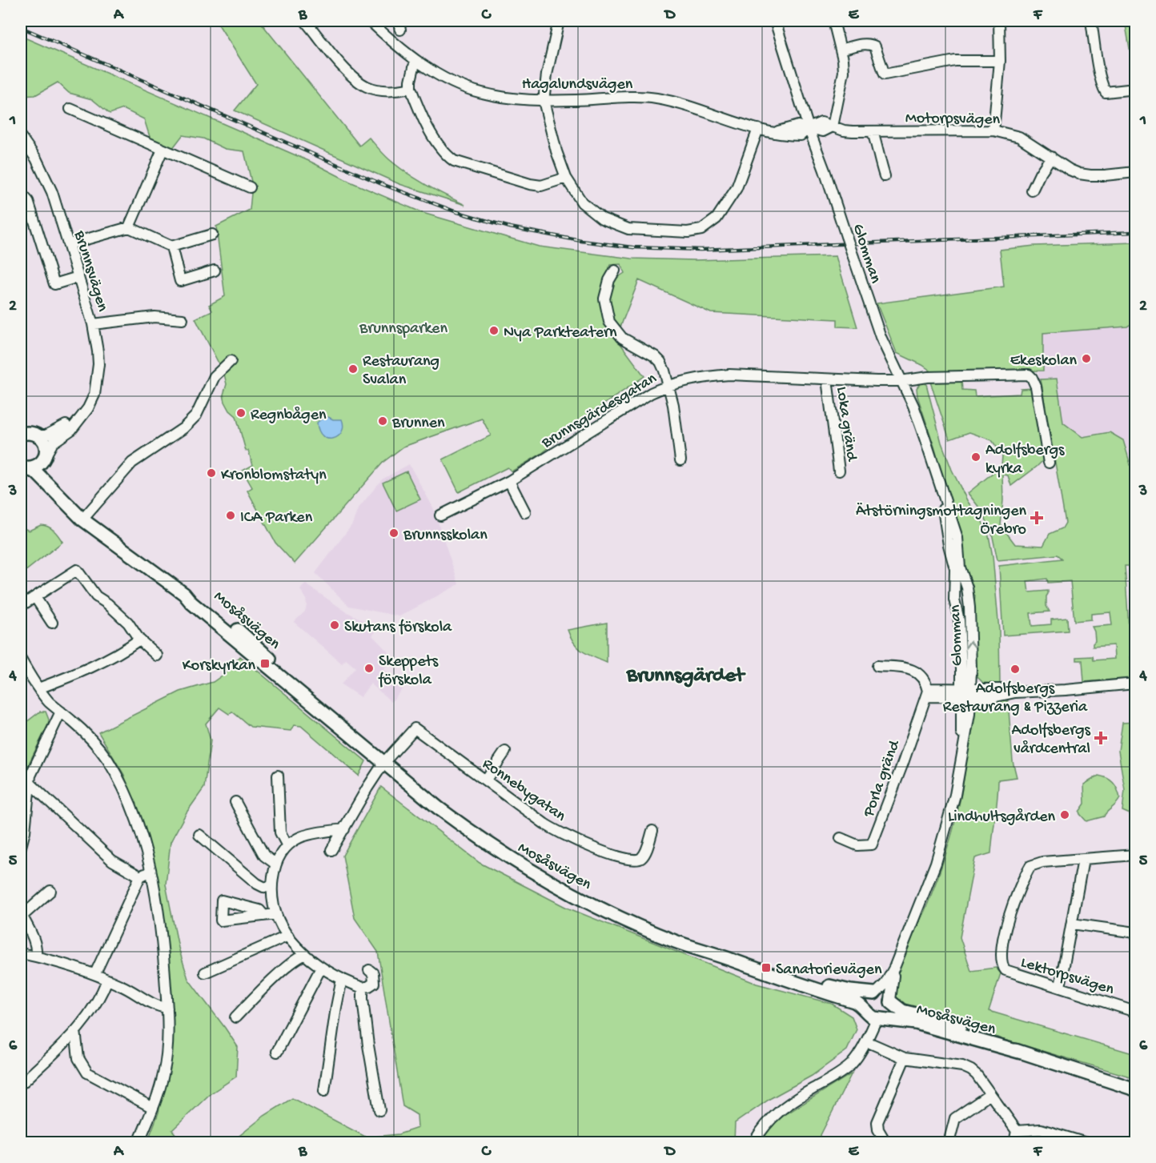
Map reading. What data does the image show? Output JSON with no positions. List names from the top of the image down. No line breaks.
{"streets":{"main road":["Mosåsvägen"],"street":["Hagalundsvägen","Motorpsvägen","Glomman","Brunnsvägen","Brunnsgärdesgatan","Loka gränd","Porla gränd","Ronnebygatan","Lektorpsvägen"]},"crossings":[["Hagalundsvägen","Motorpsvägen"],["Hagalundsvägen","Glomman"],["Motorpsvägen","Glomman"],["Glomman","Brunnsgärdesgatan"],["Glomman","Mosåsvägen"],["Brunnsvägen","Mosåsvägen"],["Brunnsgärdesgatan","Loka gränd"],["Mosåsvägen","Ronnebygatan"]],"districts":["Brunnsgärdet"],"parks":["Brunnsparken"],"places":{"other":["Nya Parkteatern","Ekeskolan","Restaurang Svalan","Regnbågen","Brunnen","Adolfsbergs kyrka","Kronblomstatyn","ICA Parken","Brunnsskolan","Skutans förskola","Skeppets förskola","Adolfsbergs Restaurang & Pizzeria","Lindhultsgården"],"health":["Ätstörningsmottagningen Örebro","Adolfsbergs vårdcentral"],"transit":["Korskyrkan","Sanatorievägen"]},"grid":{"columns":["A","B","C","D","E","F"],"rows":["1","2","3","4","5","6"]}}
